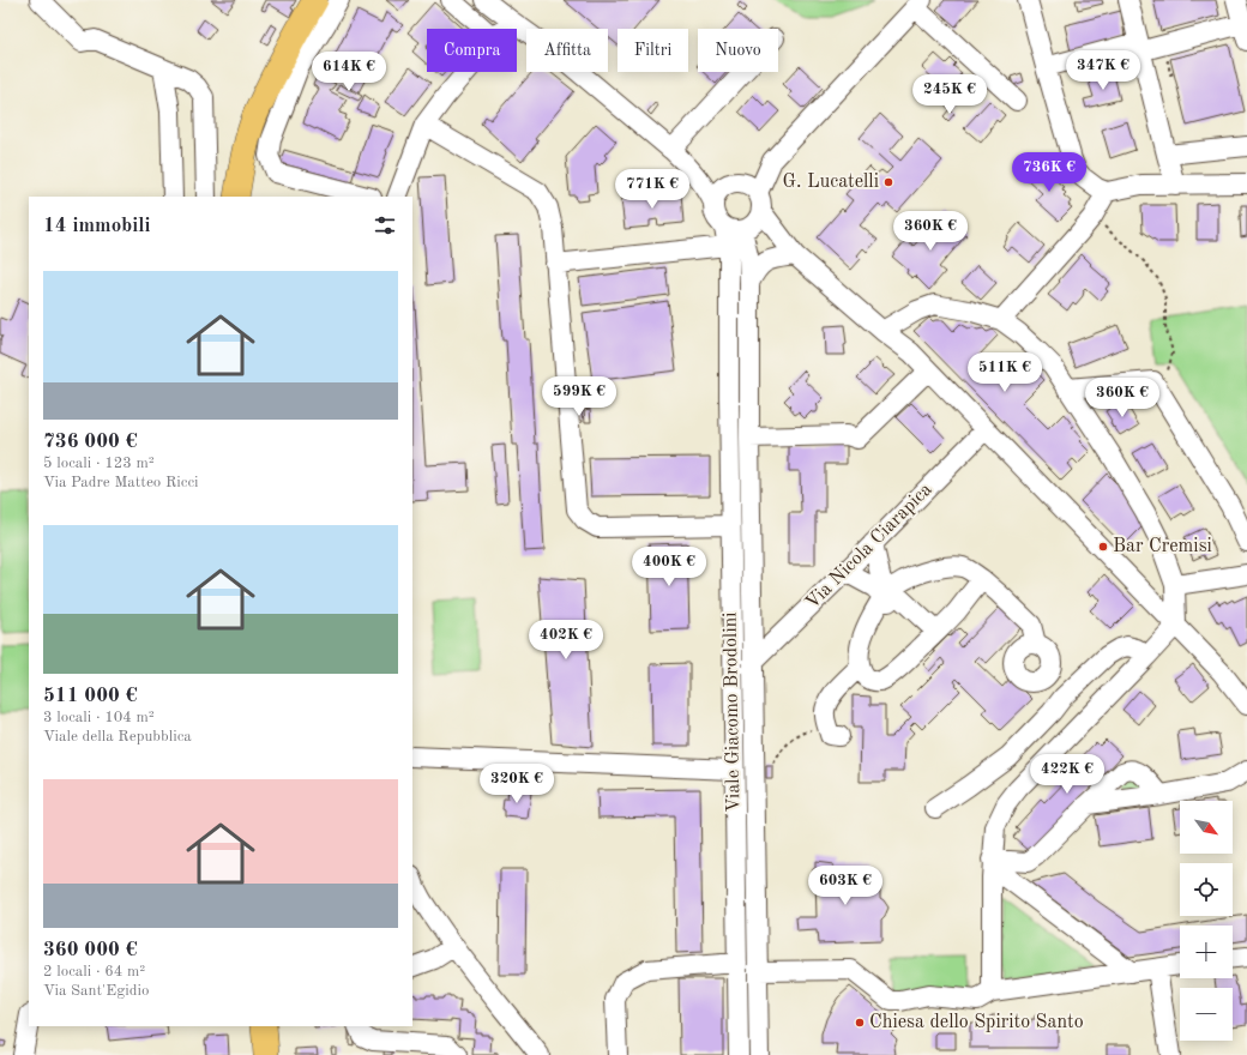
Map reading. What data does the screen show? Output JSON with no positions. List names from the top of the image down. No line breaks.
{"streets":{"street":["Via Nicola Ciarapica","Viale Giacomo Brodolini"]},"crossings":[["Via Nicola Ciarapica","Viale Giacomo Brodolini"]],"places":["G. Lucatelli","Bar Cremisi","Chiesa dello Spirito Santo"],"north":"bottom right","page":{"chip":["Compra","Affitta","Filtri","Nuovo"],"price":["347K €","614K €","245K €","736K €","771K €","360K €","511K €","599K €","360K €","400K €","402K €","422K €","320K €","603K €"],"heading":"14 immobili","list":[{"name":"736 000 €","note":"5 locali · 123 m² · Via Padre Matteo Ricci"},{"name":"511 000 €","note":"3 locali · 104 m² · Viale della Repubblica"},{"name":"360 000 €","note":"2 locali · 64 m² · Via Sant'Egidio"}],"map_buttons":["+","−"]}}
